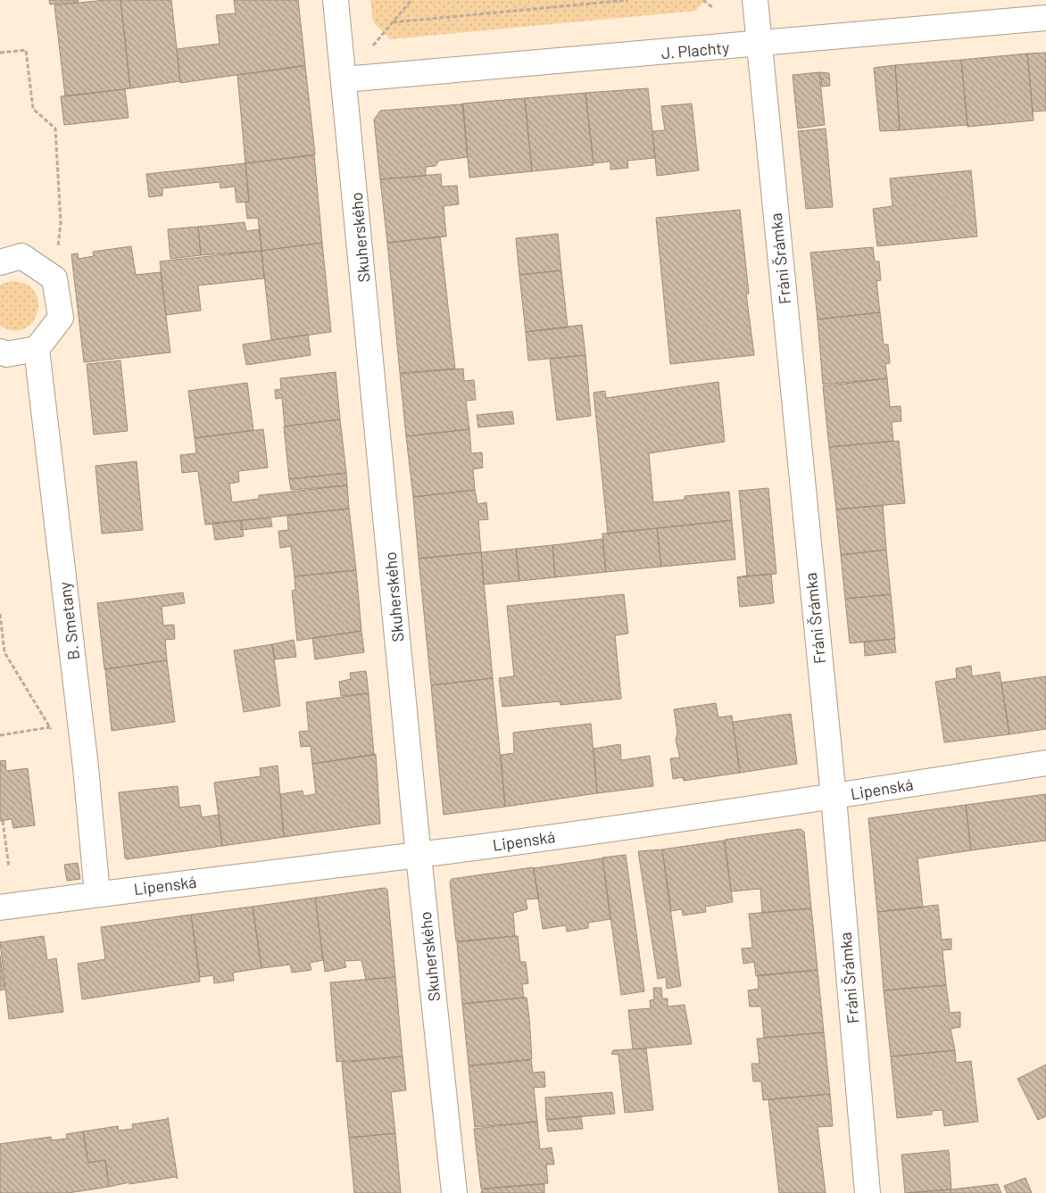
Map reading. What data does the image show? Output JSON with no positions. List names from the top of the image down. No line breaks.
{"streets":{"street":["J. Plachty","Skuherského","Fráni Šrámka","B. Smetany","Lipenská"]},"crossings":[["J. Plachty","Skuherského"],["J. Plachty","Fráni Šrámka"],["Skuherského","Lipenská"],["Fráni Šrámka","Lipenská"],["B. Smetany","Lipenská"]]}
